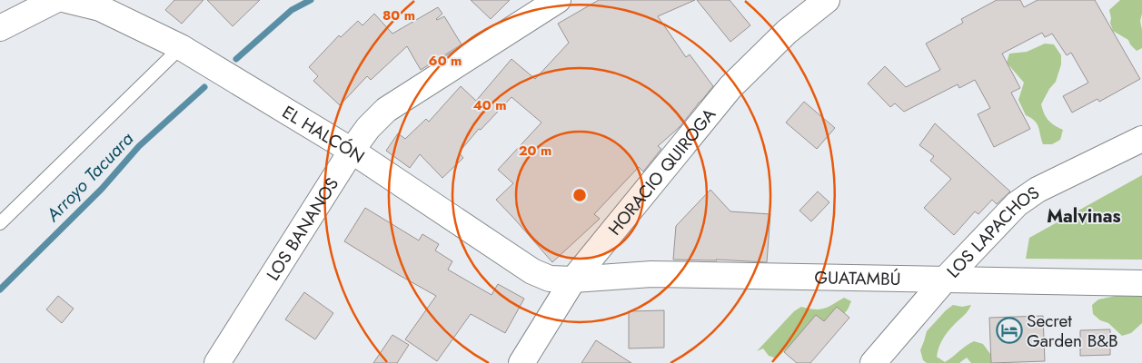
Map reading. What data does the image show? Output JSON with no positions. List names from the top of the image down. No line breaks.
{"streets":{"street":["EL HALCÓN","HORACIO QUIROGA","LOS BANANOS","LOS LAPACHOS","GUATAMBÚ"]},"crossings":[["EL HALCÓN","HORACIO QUIROGA"],["EL HALCÓN","LOS BANANOS"],["EL HALCÓN","GUATAMBÚ"],["HORACIO QUIROGA","GUATAMBÚ"],["LOS LAPACHOS","GUATAMBÚ"]],"districts":["Malvinas"],"water":["Arroyo Tacuara"],"places":{"hotel":["Secret Garden B&B"]},"rings":["80 m","60 m","40 m","20 m"]}
